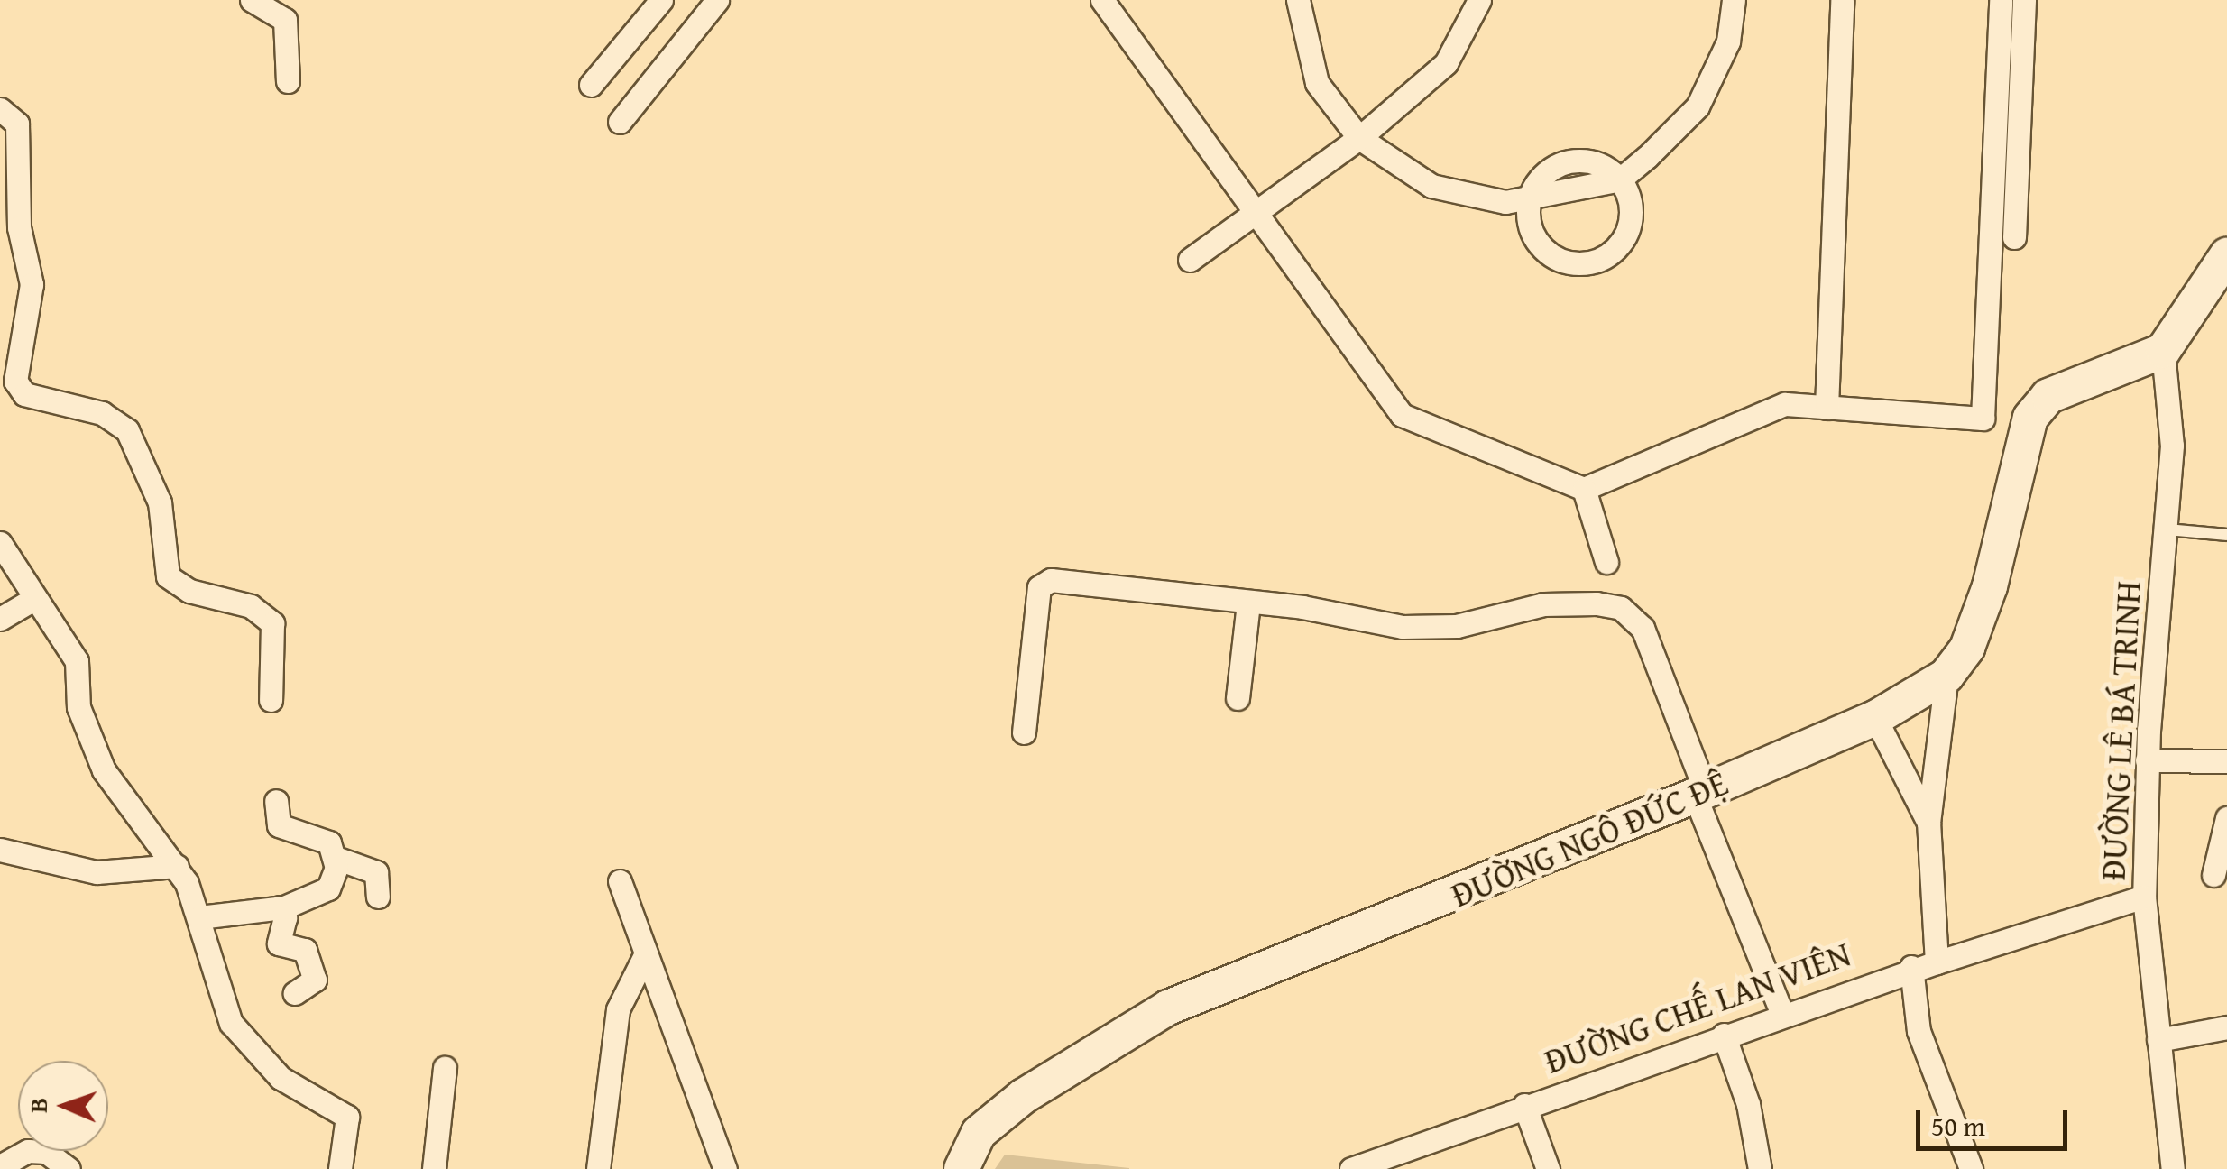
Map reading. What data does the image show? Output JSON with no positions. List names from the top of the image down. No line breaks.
{"streets":{"main road":["ĐƯỜNG NGÔ ĐỨC ĐỆ"],"street":["ĐƯỜNG LÊ BÁ TRINH","ĐƯỜNG CHẾ LAN VIÊN"]},"crossings":[["ĐƯỜNG LÊ BÁ TRINH","ĐƯỜNG NGÔ ĐỨC ĐỆ"],["ĐƯỜNG LÊ BÁ TRINH","ĐƯỜNG CHẾ LAN VIÊN"]],"scale_bar":"50 m","north":"left"}
